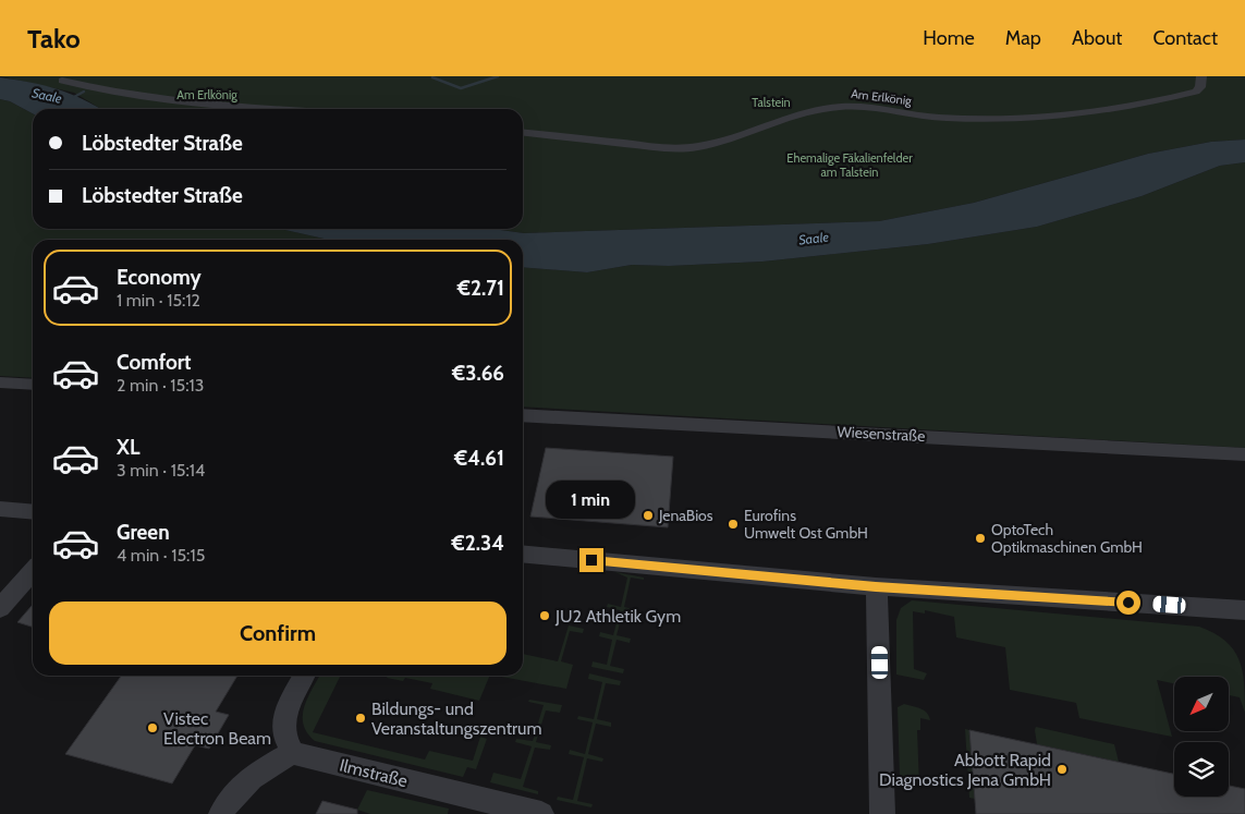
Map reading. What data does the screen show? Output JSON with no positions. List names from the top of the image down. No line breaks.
{"streets":{"street":["Am Erlkönig","Wiesenstraße","Ilmstraße"]},"water":["Saale"],"parks":["Am Erlkönig","Talstein","Ehemalige Fäkalienfelder am Talstein"],"places":["JenaBios","Eurofins Umwelt Ost GmbH","OptoTech Optikmaschinen GmbH","JU2 Athletik Gym","Bildungs- und Veranstaltungszentrum","Vistec Electron Beam","Abbott Rapid Diagnostics Jena GmbH"],"north":"bottom left","page":{"header":"Tako","nav":["Home","Map","About","Contact"],"banner":["Löbstedter Straße","Löbstedter Straße"],"list":[{"name":"Economy","note":"1 min · 15:12","value":"€2.71"},{"name":"Comfort","note":"2 min · 15:13","value":"€3.66"},{"name":"XL","note":"3 min · 15:14","value":"€4.61"},{"name":"Green","note":"4 min · 15:15","value":"€2.34"}],"bubble":"1 min","buttons":"Confirm"}}
